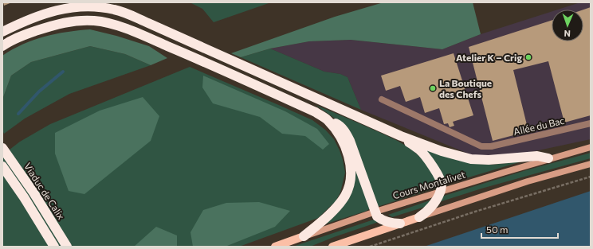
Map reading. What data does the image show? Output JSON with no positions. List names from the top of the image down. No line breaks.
{"streets":{"highway":["Viaduc de Calix"],"main road":["Cours Montalivet"],"street":["Allée du Bac"]},"places":["Atelier K – Crig","La Boutique des Chefs"],"scale_bar":"50 m","north":"bottom"}
